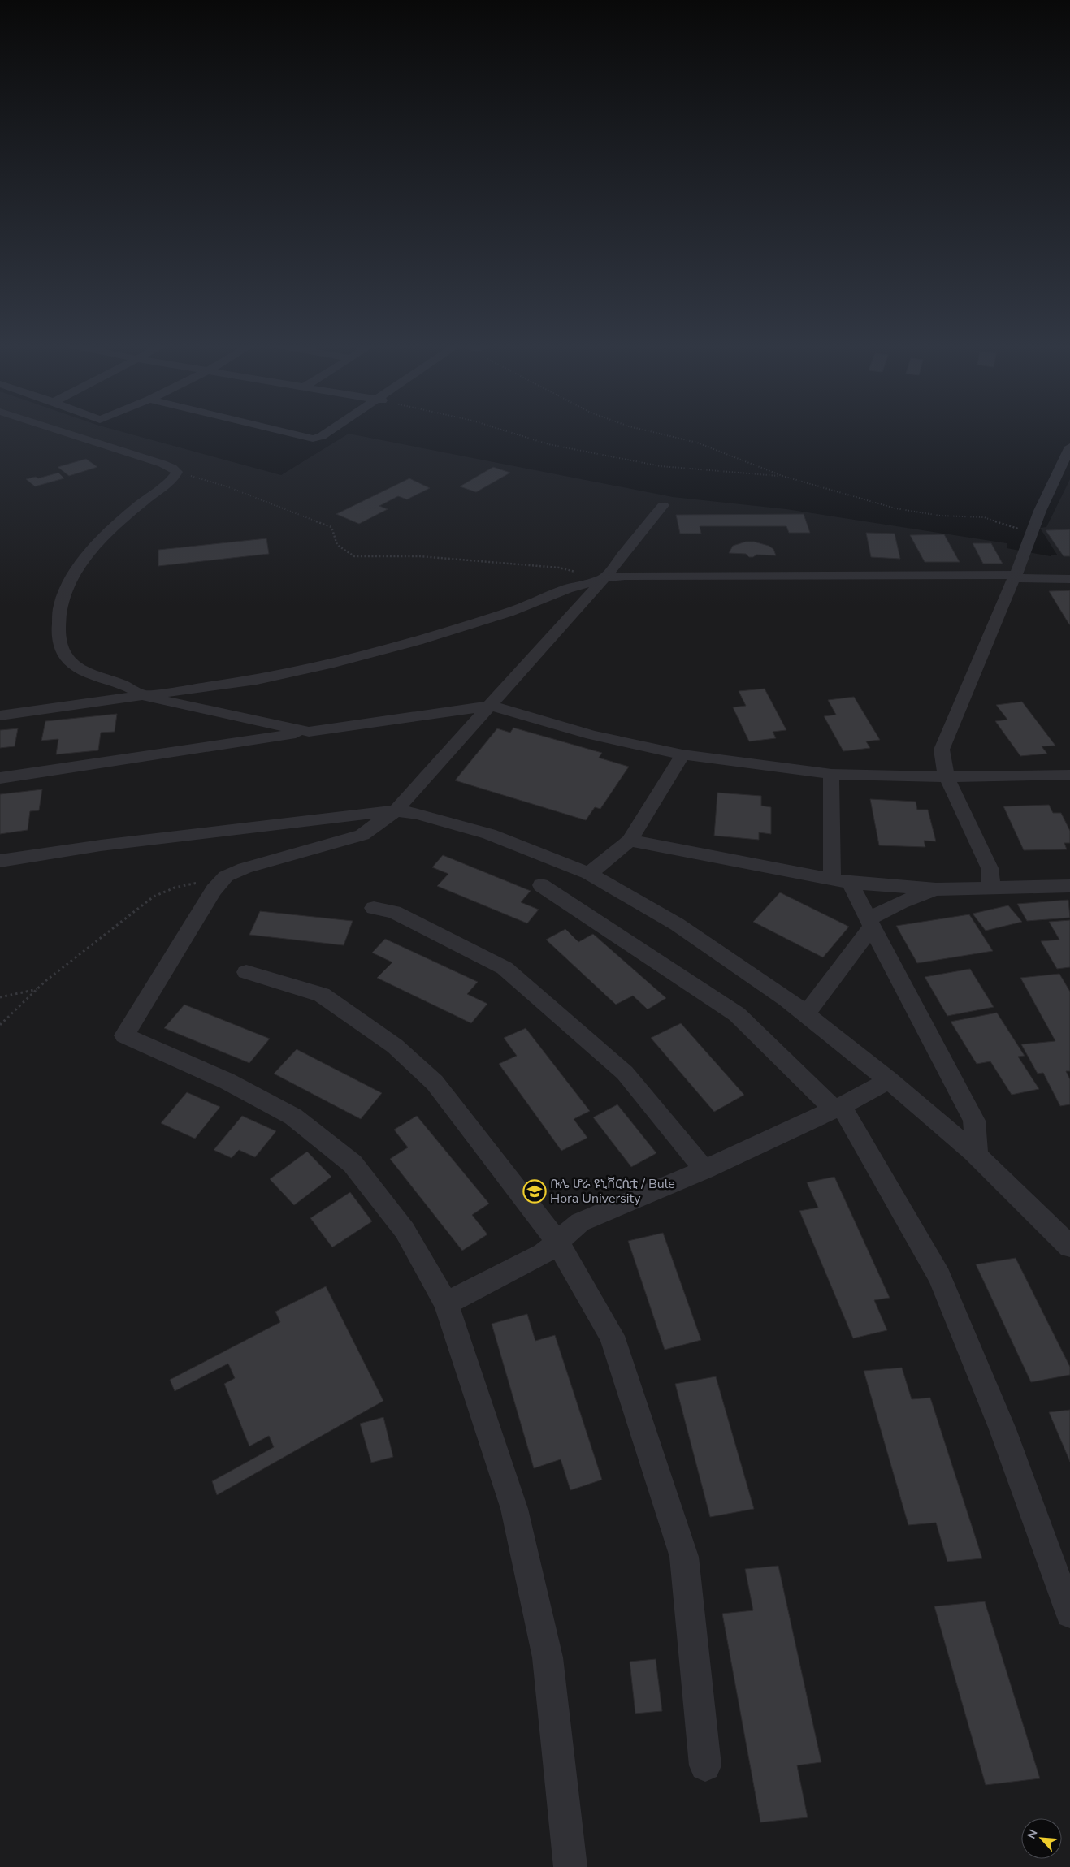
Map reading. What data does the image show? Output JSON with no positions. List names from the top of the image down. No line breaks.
{"places":{"school or university":["ቡሌ ሆራ ዩኒቨርሲቲ / Bule Hora University"]},"north":"top left"}
